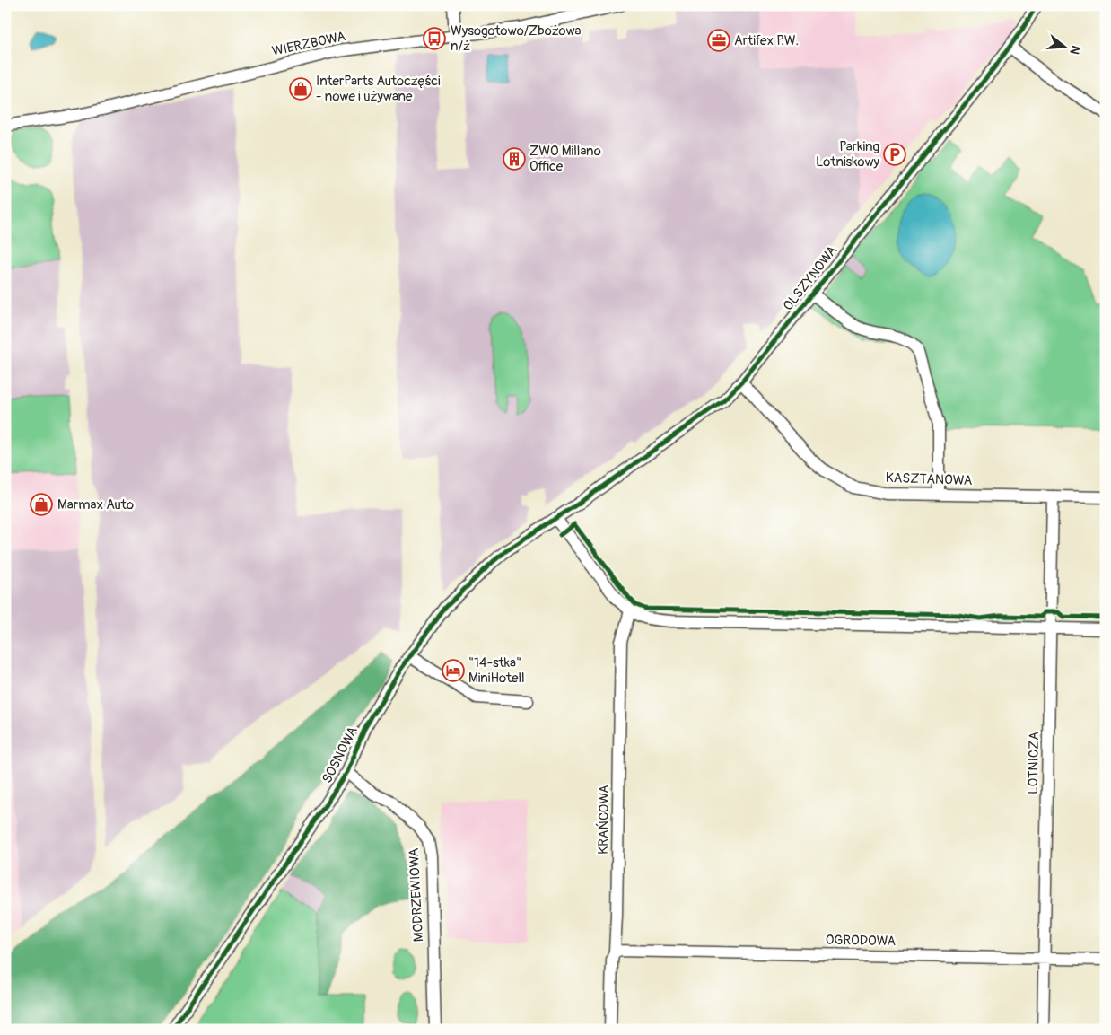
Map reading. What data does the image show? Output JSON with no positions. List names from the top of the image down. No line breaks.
{"streets":{"street":["WIERZBOWA","OLSZYNOWA","KASZTANOWA","SOSNOWA","LOTNICZA","KRAŃCOWA","MODRZEWIOWA","OGRODOWA"]},"crossings":[["OLSZYNOWA","KASZTANOWA"],["OLSZYNOWA","SOSNOWA"],["KASZTANOWA","LOTNICZA"],["SOSNOWA","MODRZEWIOWA"],["LOTNICZA","OGRODOWA"],["KRAŃCOWA","OGRODOWA"]],"places":{"bus stop":["Wysogotowo/Zbożowa n/ż"],"office":["Artifex P.W."],"shop":["InterParts Autoczęści - nowe i używane","Marmax Auto"],"parking":["Parking Lotniskowy"],"building":["ZWO Millano Office"],"hotel":["\"14-stka\" MiniHotell"]},"north":"right"}
